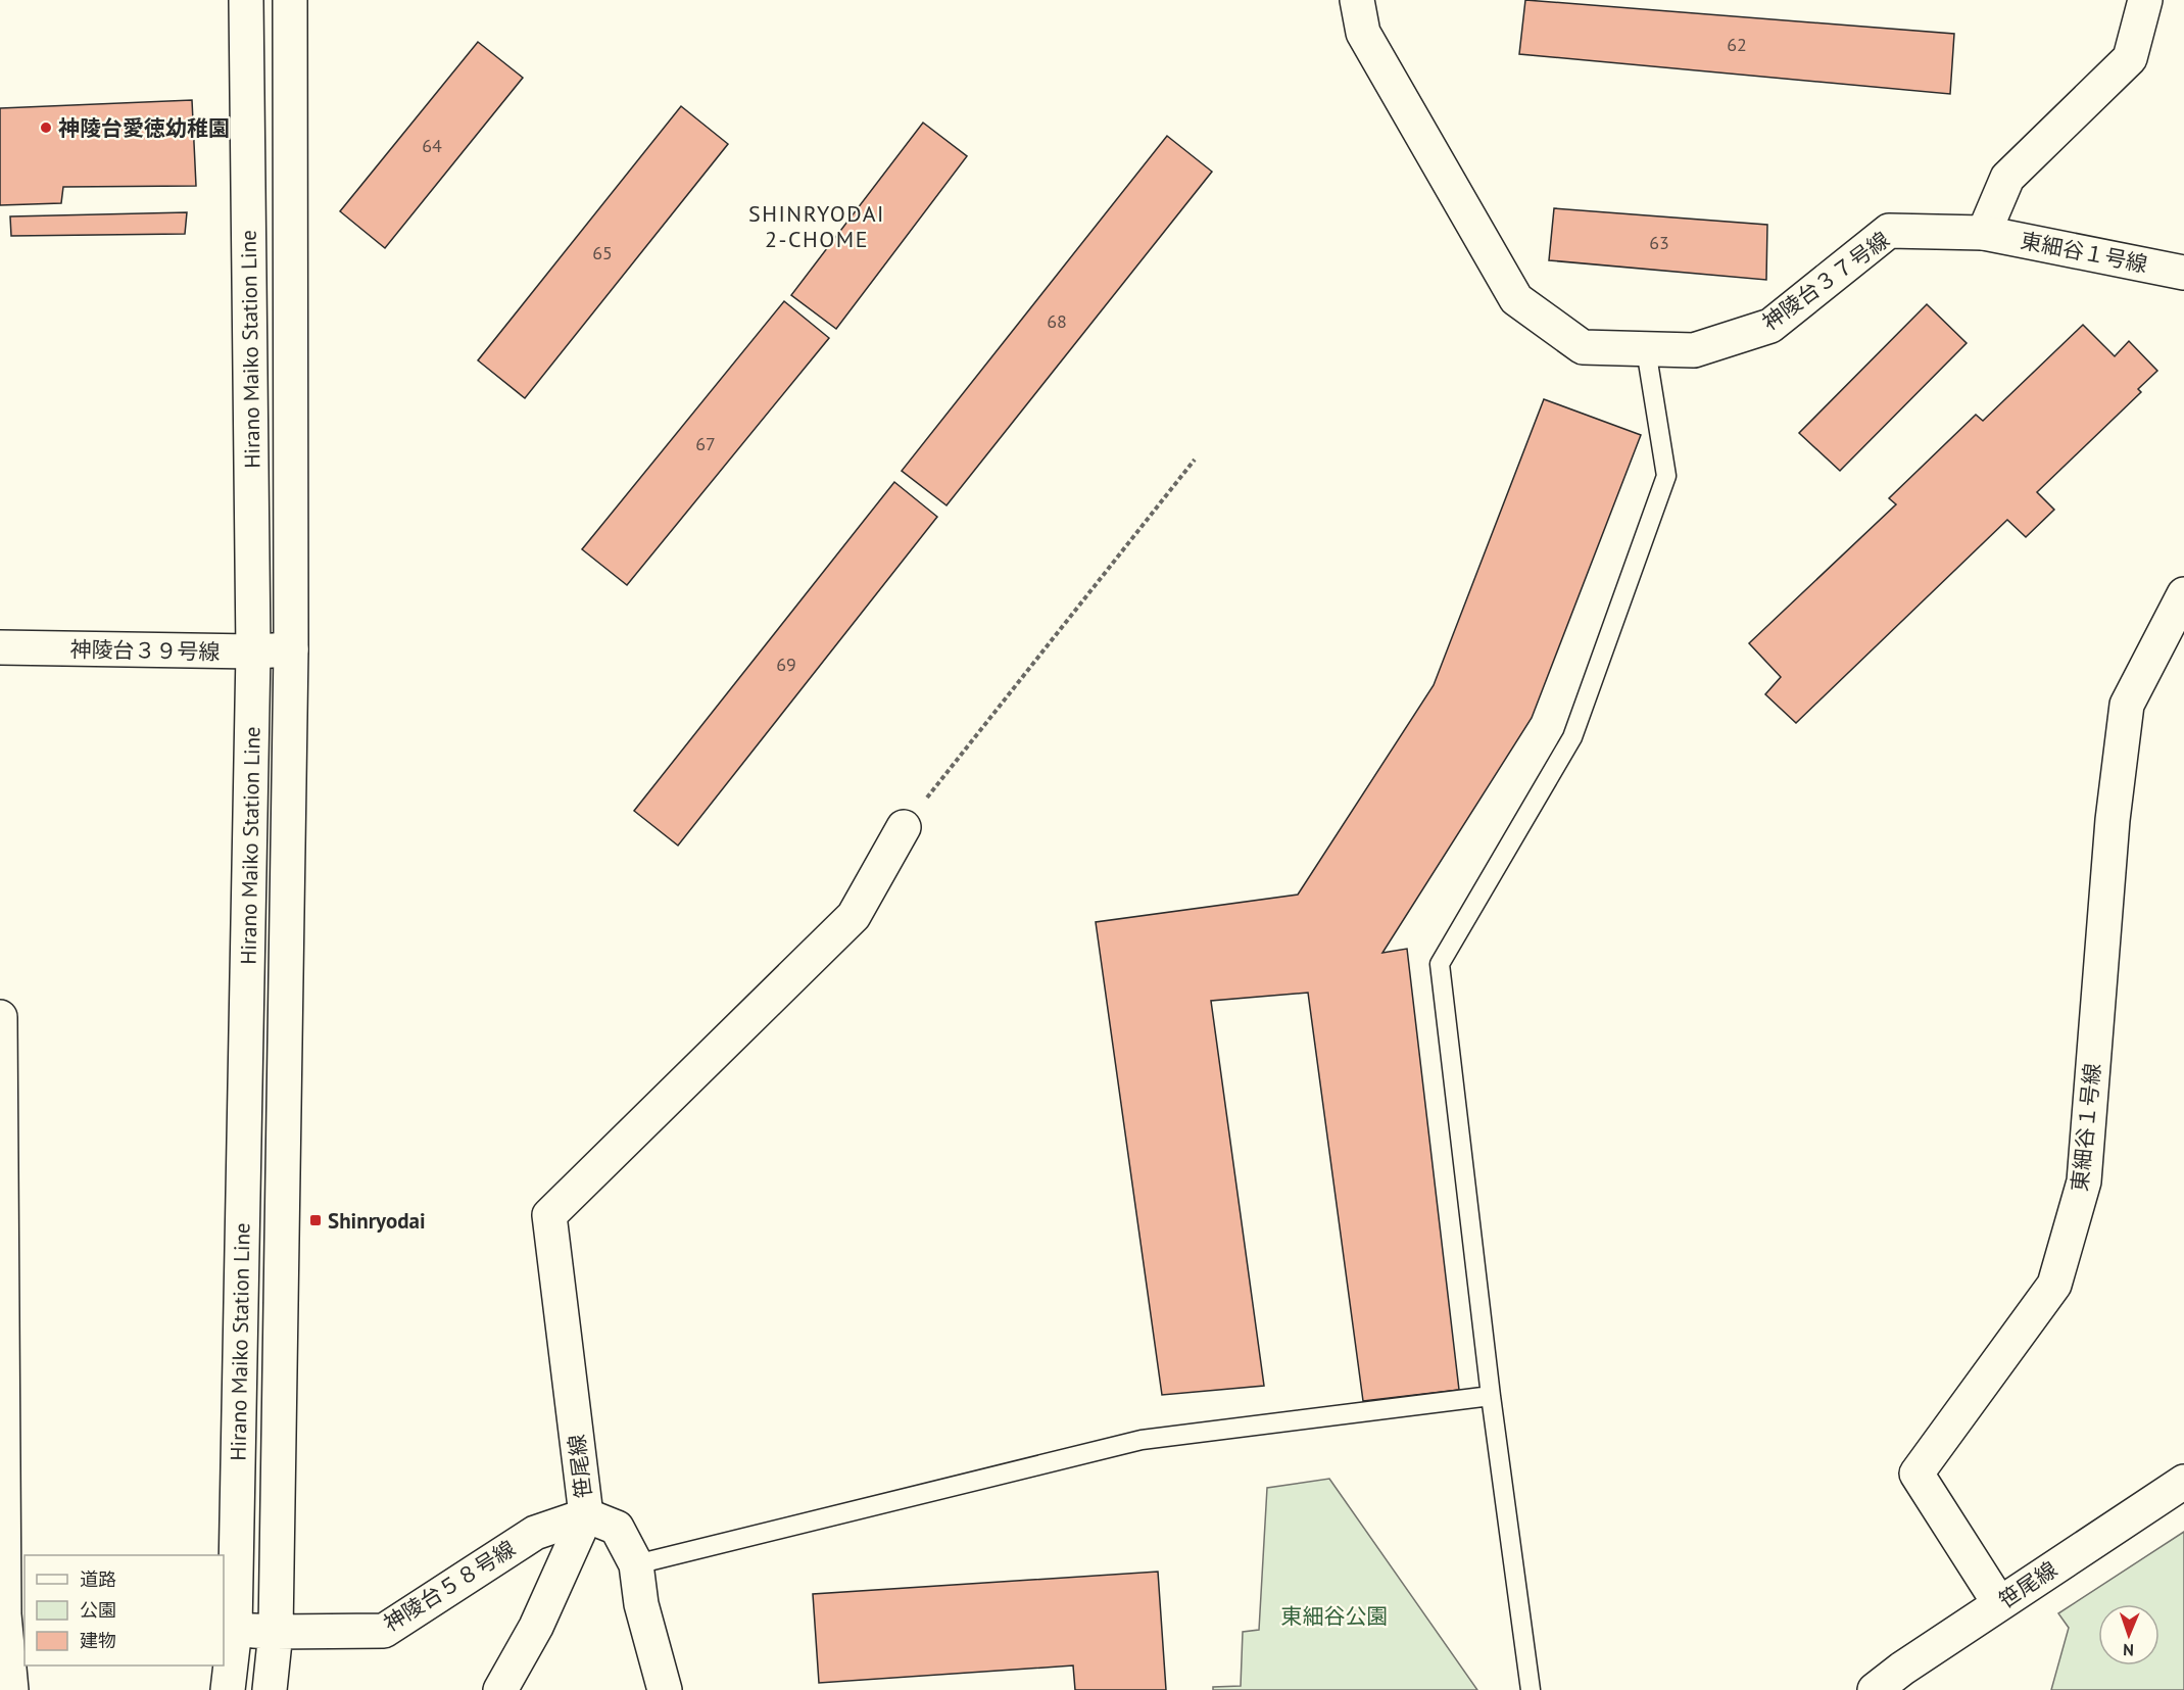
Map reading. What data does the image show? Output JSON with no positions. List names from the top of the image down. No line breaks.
{"streets":{"street":["東細谷１号線","神陵台３７号線","Hirano Maiko Station Line","神陵台３９号線","笹尾線","神陵台５８号線"]},"crossings":[["東細谷１号線","神陵台３７号線"],["東細谷１号線","笹尾線"],["Hirano Maiko Station Line","神陵台３９号線"],["Hirano Maiko Station Line","神陵台５８号線"],["笹尾線","神陵台５８号線"]],"districts":["SHINRYODAI 2-CHOME"],"parks":["東細谷公園"],"places":{"other":["神陵台愛徳幼稚園"],"transit":["Shinryodai"]},"house_numbers":["62","64","63","65","68","67","69"],"legend":["道路","公園","建物"],"north":"bottom"}
